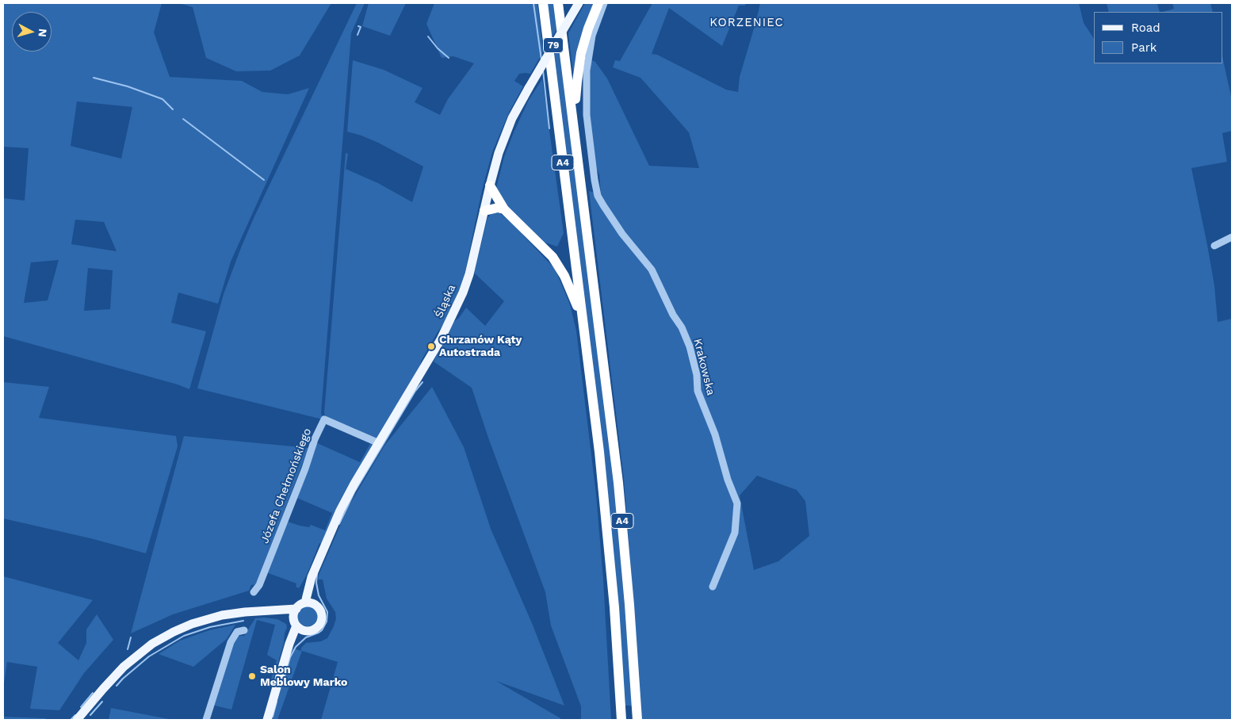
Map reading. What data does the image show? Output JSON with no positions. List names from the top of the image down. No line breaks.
{"streets":{"highway":["A4"],"main road":["79","Śląska"],"street":["Krakowska","Józefa Chełmońskiego"]},"crossings":[["79","Śląska"],["Śląska","Józefa Chełmońskiego"]],"districts":["KORZENIEC"],"places":["Chrzanów Kąty Autostrada","Salon Meblowy Marko"],"legend":["Road","Park"],"north":"right"}
